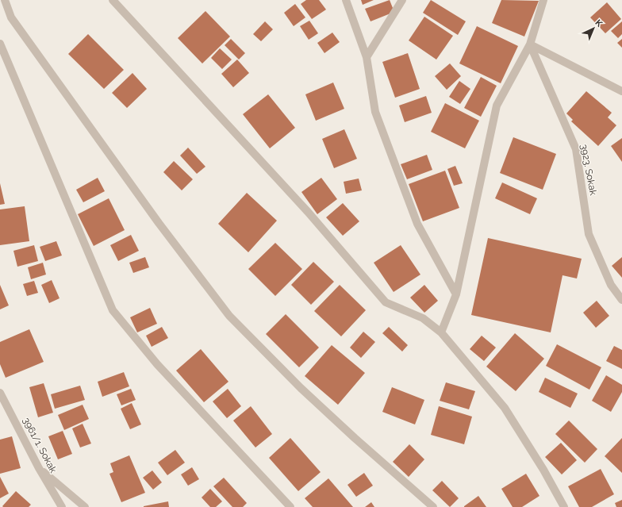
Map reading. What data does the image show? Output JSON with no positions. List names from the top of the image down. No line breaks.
{"streets":{"street":["3923. Sokak","3961/1. Sokak"]},"north":"top right"}
